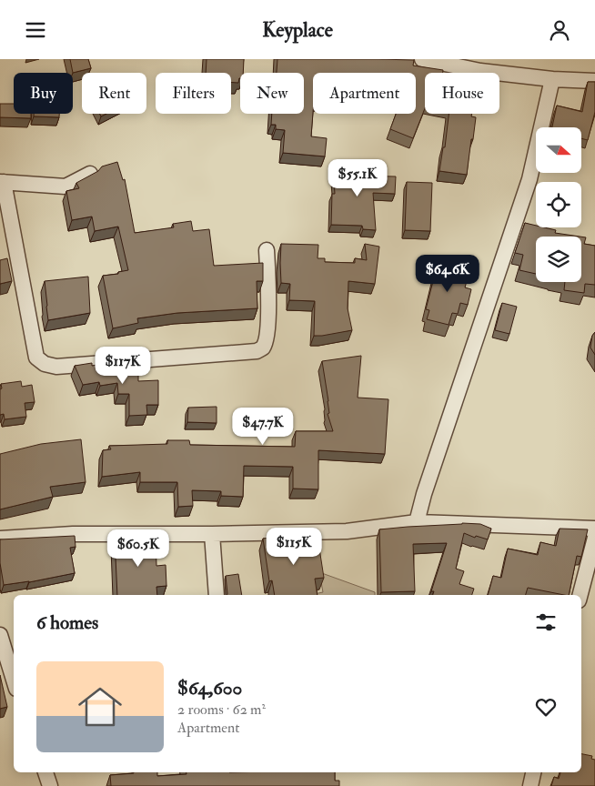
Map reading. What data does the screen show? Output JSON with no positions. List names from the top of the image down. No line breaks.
{"north":"right","page":{"header":"Keyplace","chip":["Buy","Rent","Filters","New","Apartment","House"],"price":["$55.1K","$64.6K","$117K","$47.7K","$115K","$60.5K"],"heading":"6 homes","list":[{"name":"$64,600","note":"2 rooms · 62 m² · Apartment"}]}}
